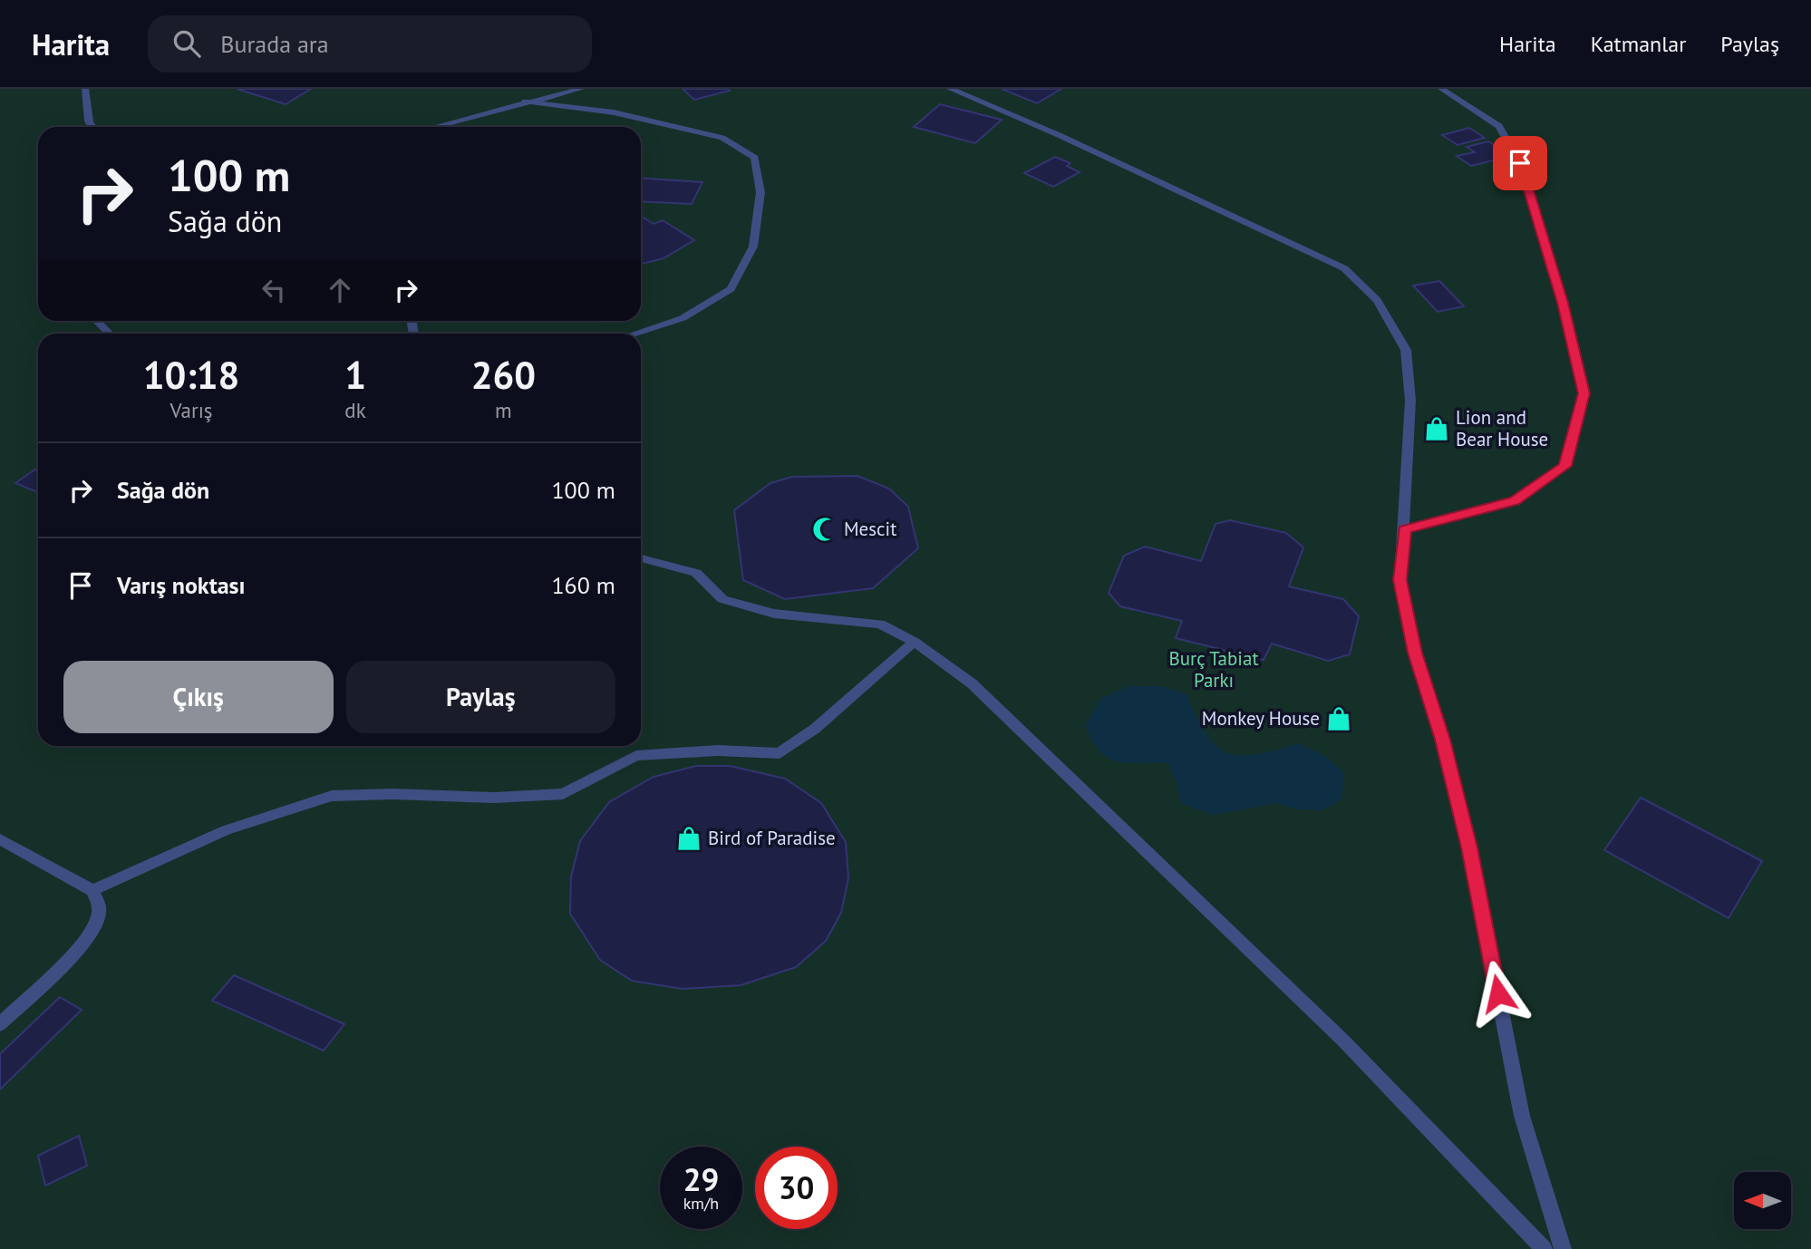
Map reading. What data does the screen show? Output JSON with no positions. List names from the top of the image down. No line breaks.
{"parks":["Burç Tabiat Parkı"],"places":{"shop":["Lion and Bear House","Monkey House","Bird of Paradise"],"mosque":["Mescit"]},"north":"left","page":{"header":"Harita","search":"Burada ara","nav":["Harita","Katmanlar","Paylaş"],"turn":["100 m","Sağa dön"],"eta":["10:18","Varış","1","dk","260","m"],"list":[{"name":"Sağa dön","value":"100 m"},{"name":"Varış noktası","value":"160 m"}],"buttons":["Çıkış","Paylaş"],"speed":"29 km/h","limit":"30"}}
